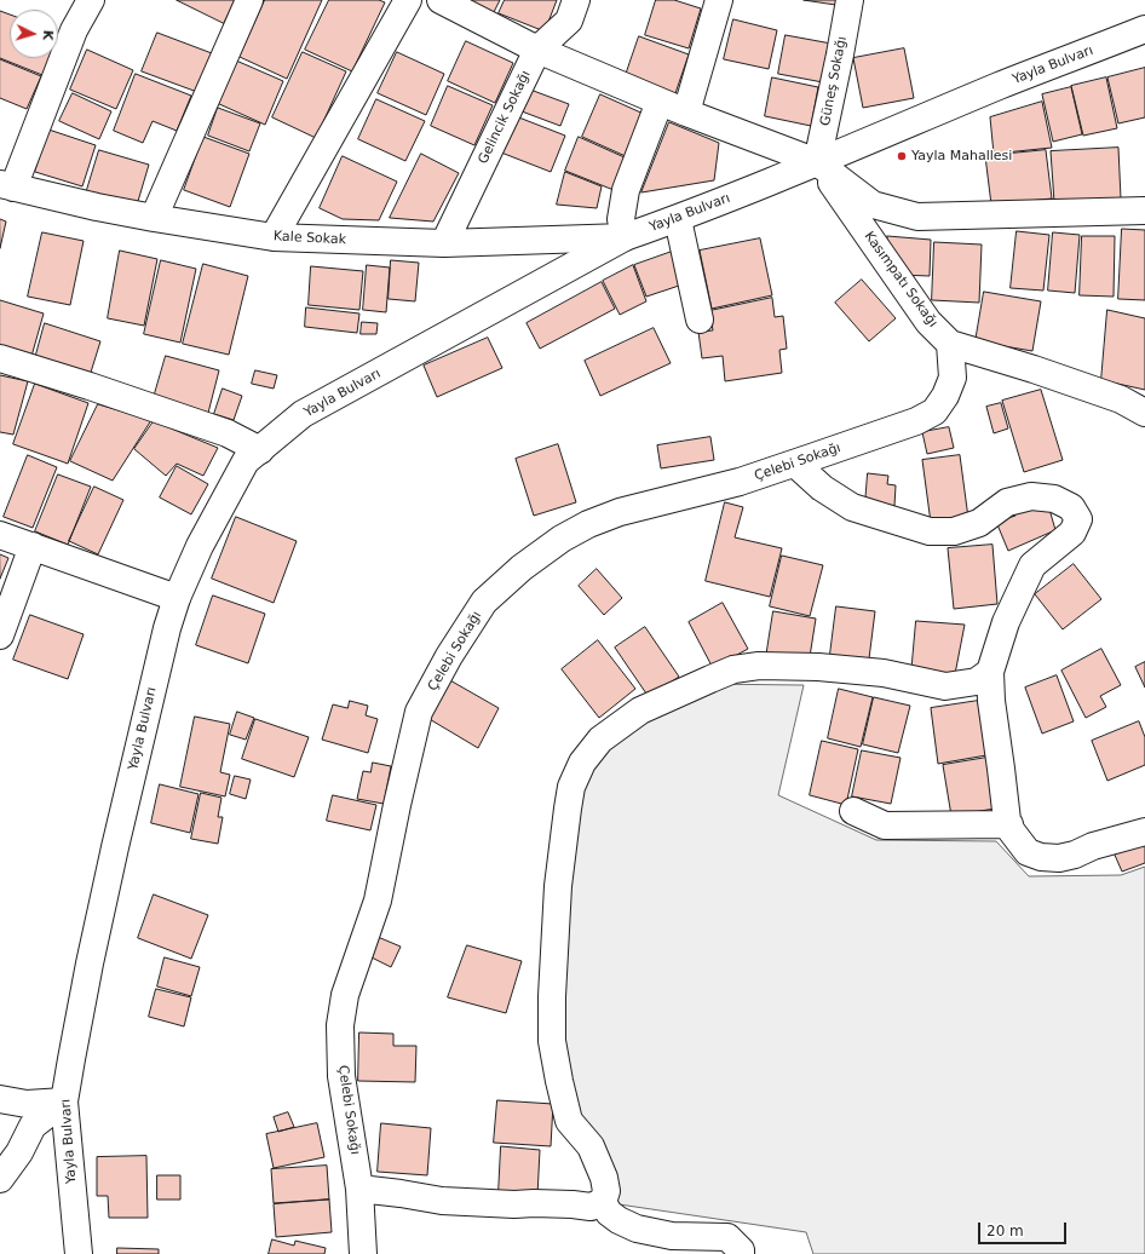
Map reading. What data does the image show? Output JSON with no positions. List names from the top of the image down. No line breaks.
{"streets":{"street":["Yayla Bulvarı","Güneş Sokağı","Gelincik Sokağı","Kale Sokak","Kasımpatı Sokağı","Çelebi Sokağı"]},"crossings":[["Yayla Bulvarı","Güneş Sokağı"],["Yayla Bulvarı","Kale Sokak"],["Yayla Bulvarı","Kasımpatı Sokağı"],["Güneş Sokağı","Kasımpatı Sokağı"],["Gelincik Sokağı","Kale Sokak"],["Kasımpatı Sokağı","Çelebi Sokağı"]],"places":["Yayla Mahallesi"],"scale_bar":"20 m","north":"right"}
